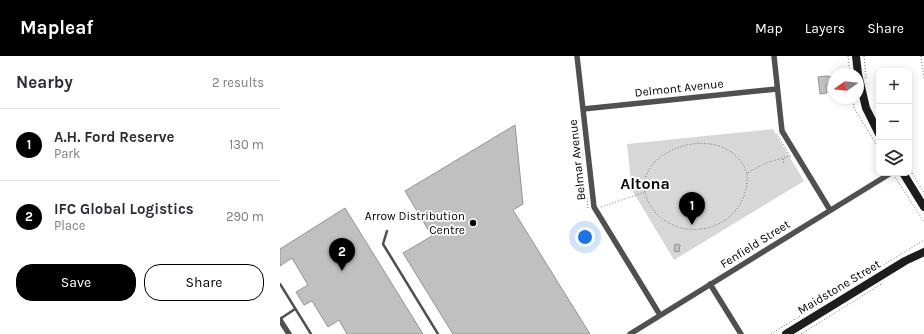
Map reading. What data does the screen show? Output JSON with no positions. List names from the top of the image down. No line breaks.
{"streets":{"main road":["Maidstone Street"],"street":["Delmont Avenue","Belmar Avenue","Fenfield Street"]},"crossings":[["Delmont Avenue","Belmar Avenue"],["Belmar Avenue","Fenfield Street"]],"districts":["Altona"],"places":["Arrow Distribution Centre"],"north":"left","page":{"header":"Mapleaf","nav":["Map","Layers","Share"],"heading":["Nearby","2 results"],"map_buttons":["+","−"],"list":[{"mark":"1","name":"A.H. Ford Reserve","note":"Park","value":"130 m"},{"mark":"2","name":"IFC Global Logistics","note":"Place","value":"290 m"}],"pins":["1","2"],"buttons":["Save","Share"]}}
